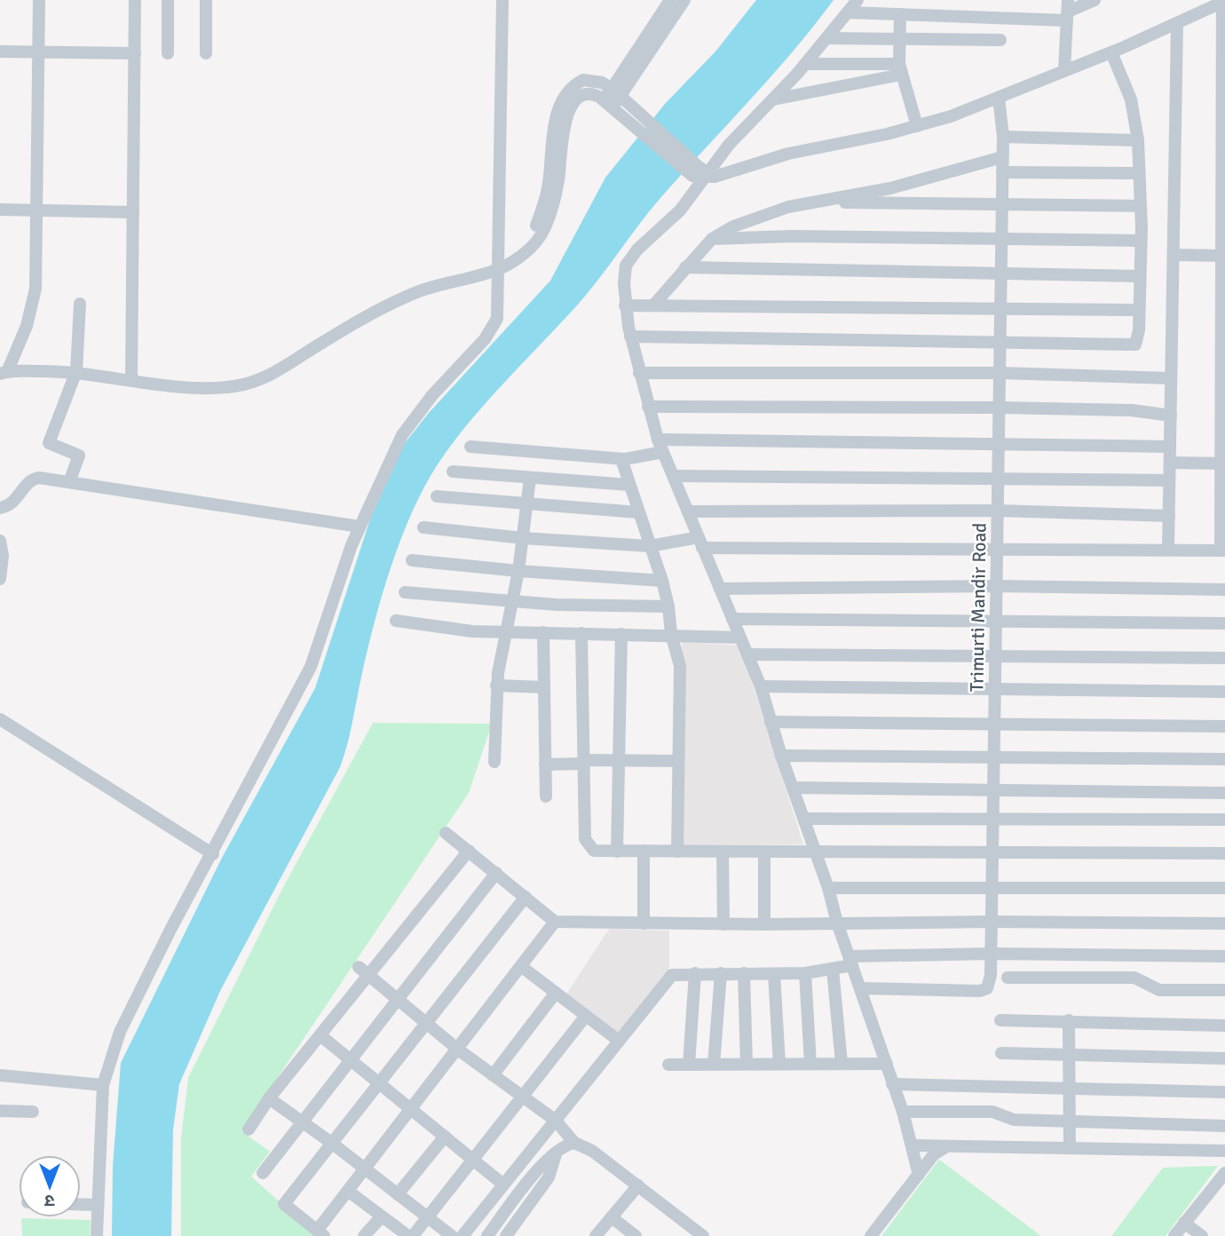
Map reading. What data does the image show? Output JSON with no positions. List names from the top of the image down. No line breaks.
{"streets":{"street":["Trimurti Mandir Road"]},"north":"bottom"}
